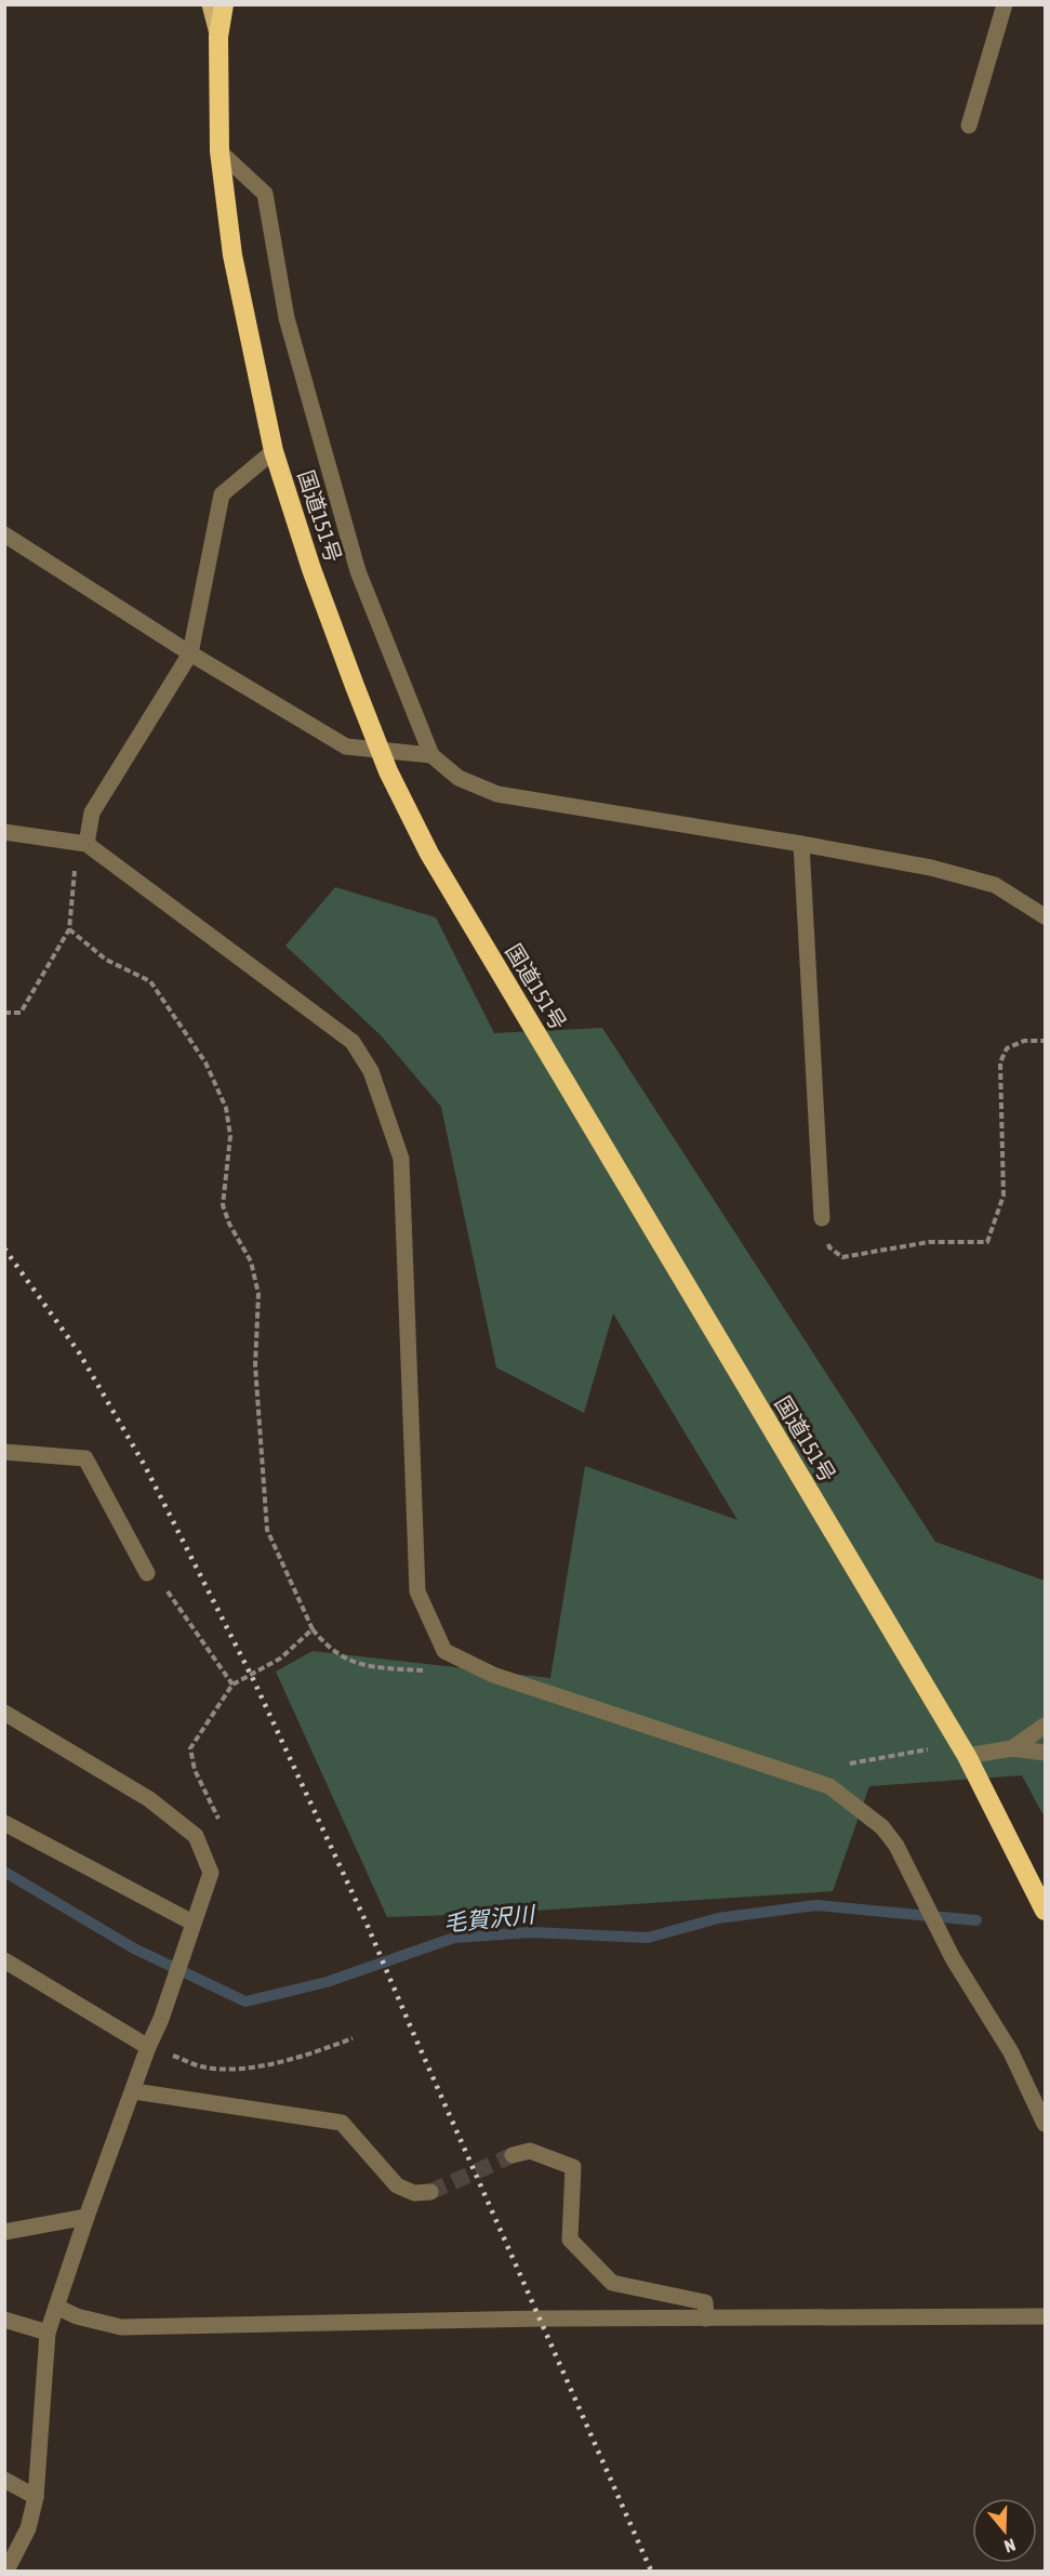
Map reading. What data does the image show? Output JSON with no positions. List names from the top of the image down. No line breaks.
{"streets":{"highway":["国道151号"]},"water":["毛賀沢川"],"north":"bottom"}
